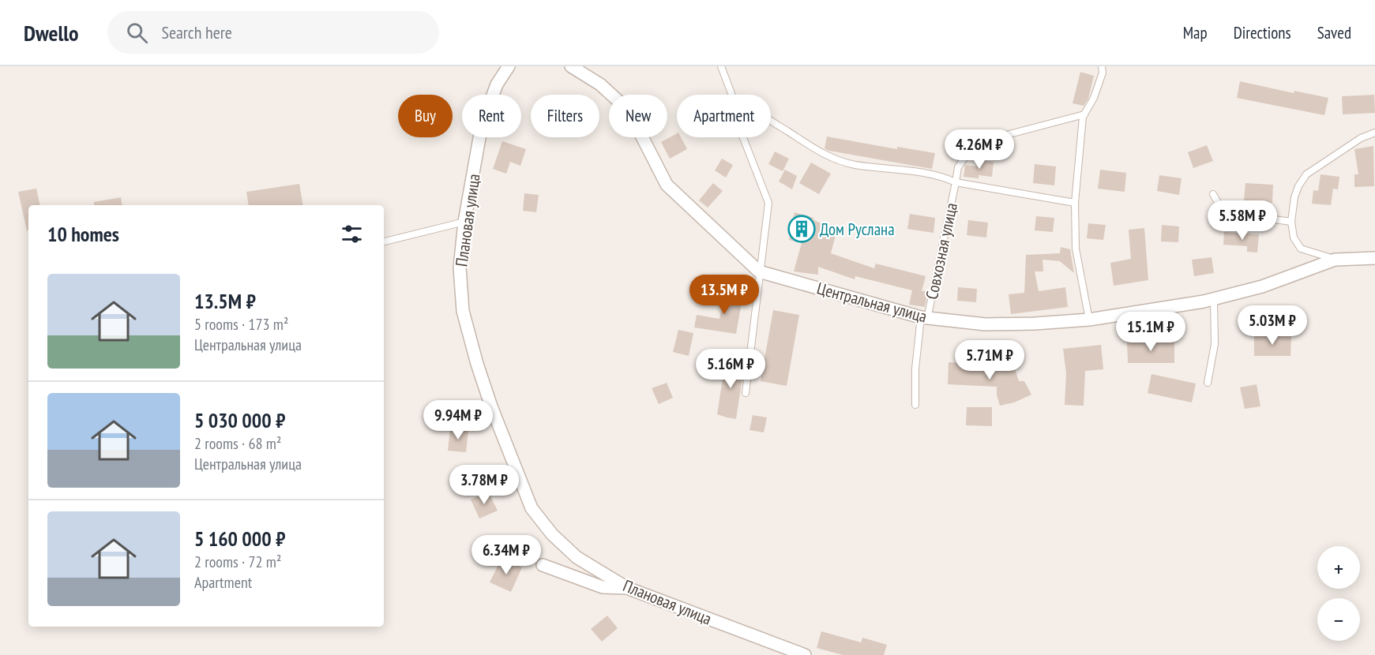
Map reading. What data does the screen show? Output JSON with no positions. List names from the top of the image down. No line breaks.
{"streets":{"street":["Плановая улица","Центральная улица"],"lane":["Совхозная улица"]},"crossings":[["Совхозная улица","Центральная улица"]],"places":{"building":["Дом Руслана"]},"page":{"header":"Dwello","search":"Search here","nav":["Map","Directions","Saved"],"chip":["Buy","Rent","Filters","New","Apartment"],"price":["4.26M ₽","5.58M ₽","13.5M ₽","5.03M ₽","15.1M ₽","5.71M ₽","5.16M ₽","9.94M ₽","3.78M ₽","6.34M ₽"],"heading":"10 homes","list":[{"name":"13.5M ₽","note":"5 rooms · 173 m² · Центральная улица"},{"name":"5 030 000 ₽","note":"2 rooms · 68 m² · Центральная улица"},{"name":"5 160 000 ₽","note":"2 rooms · 72 m² · Apartment"}],"map_buttons":["+","−"]}}
